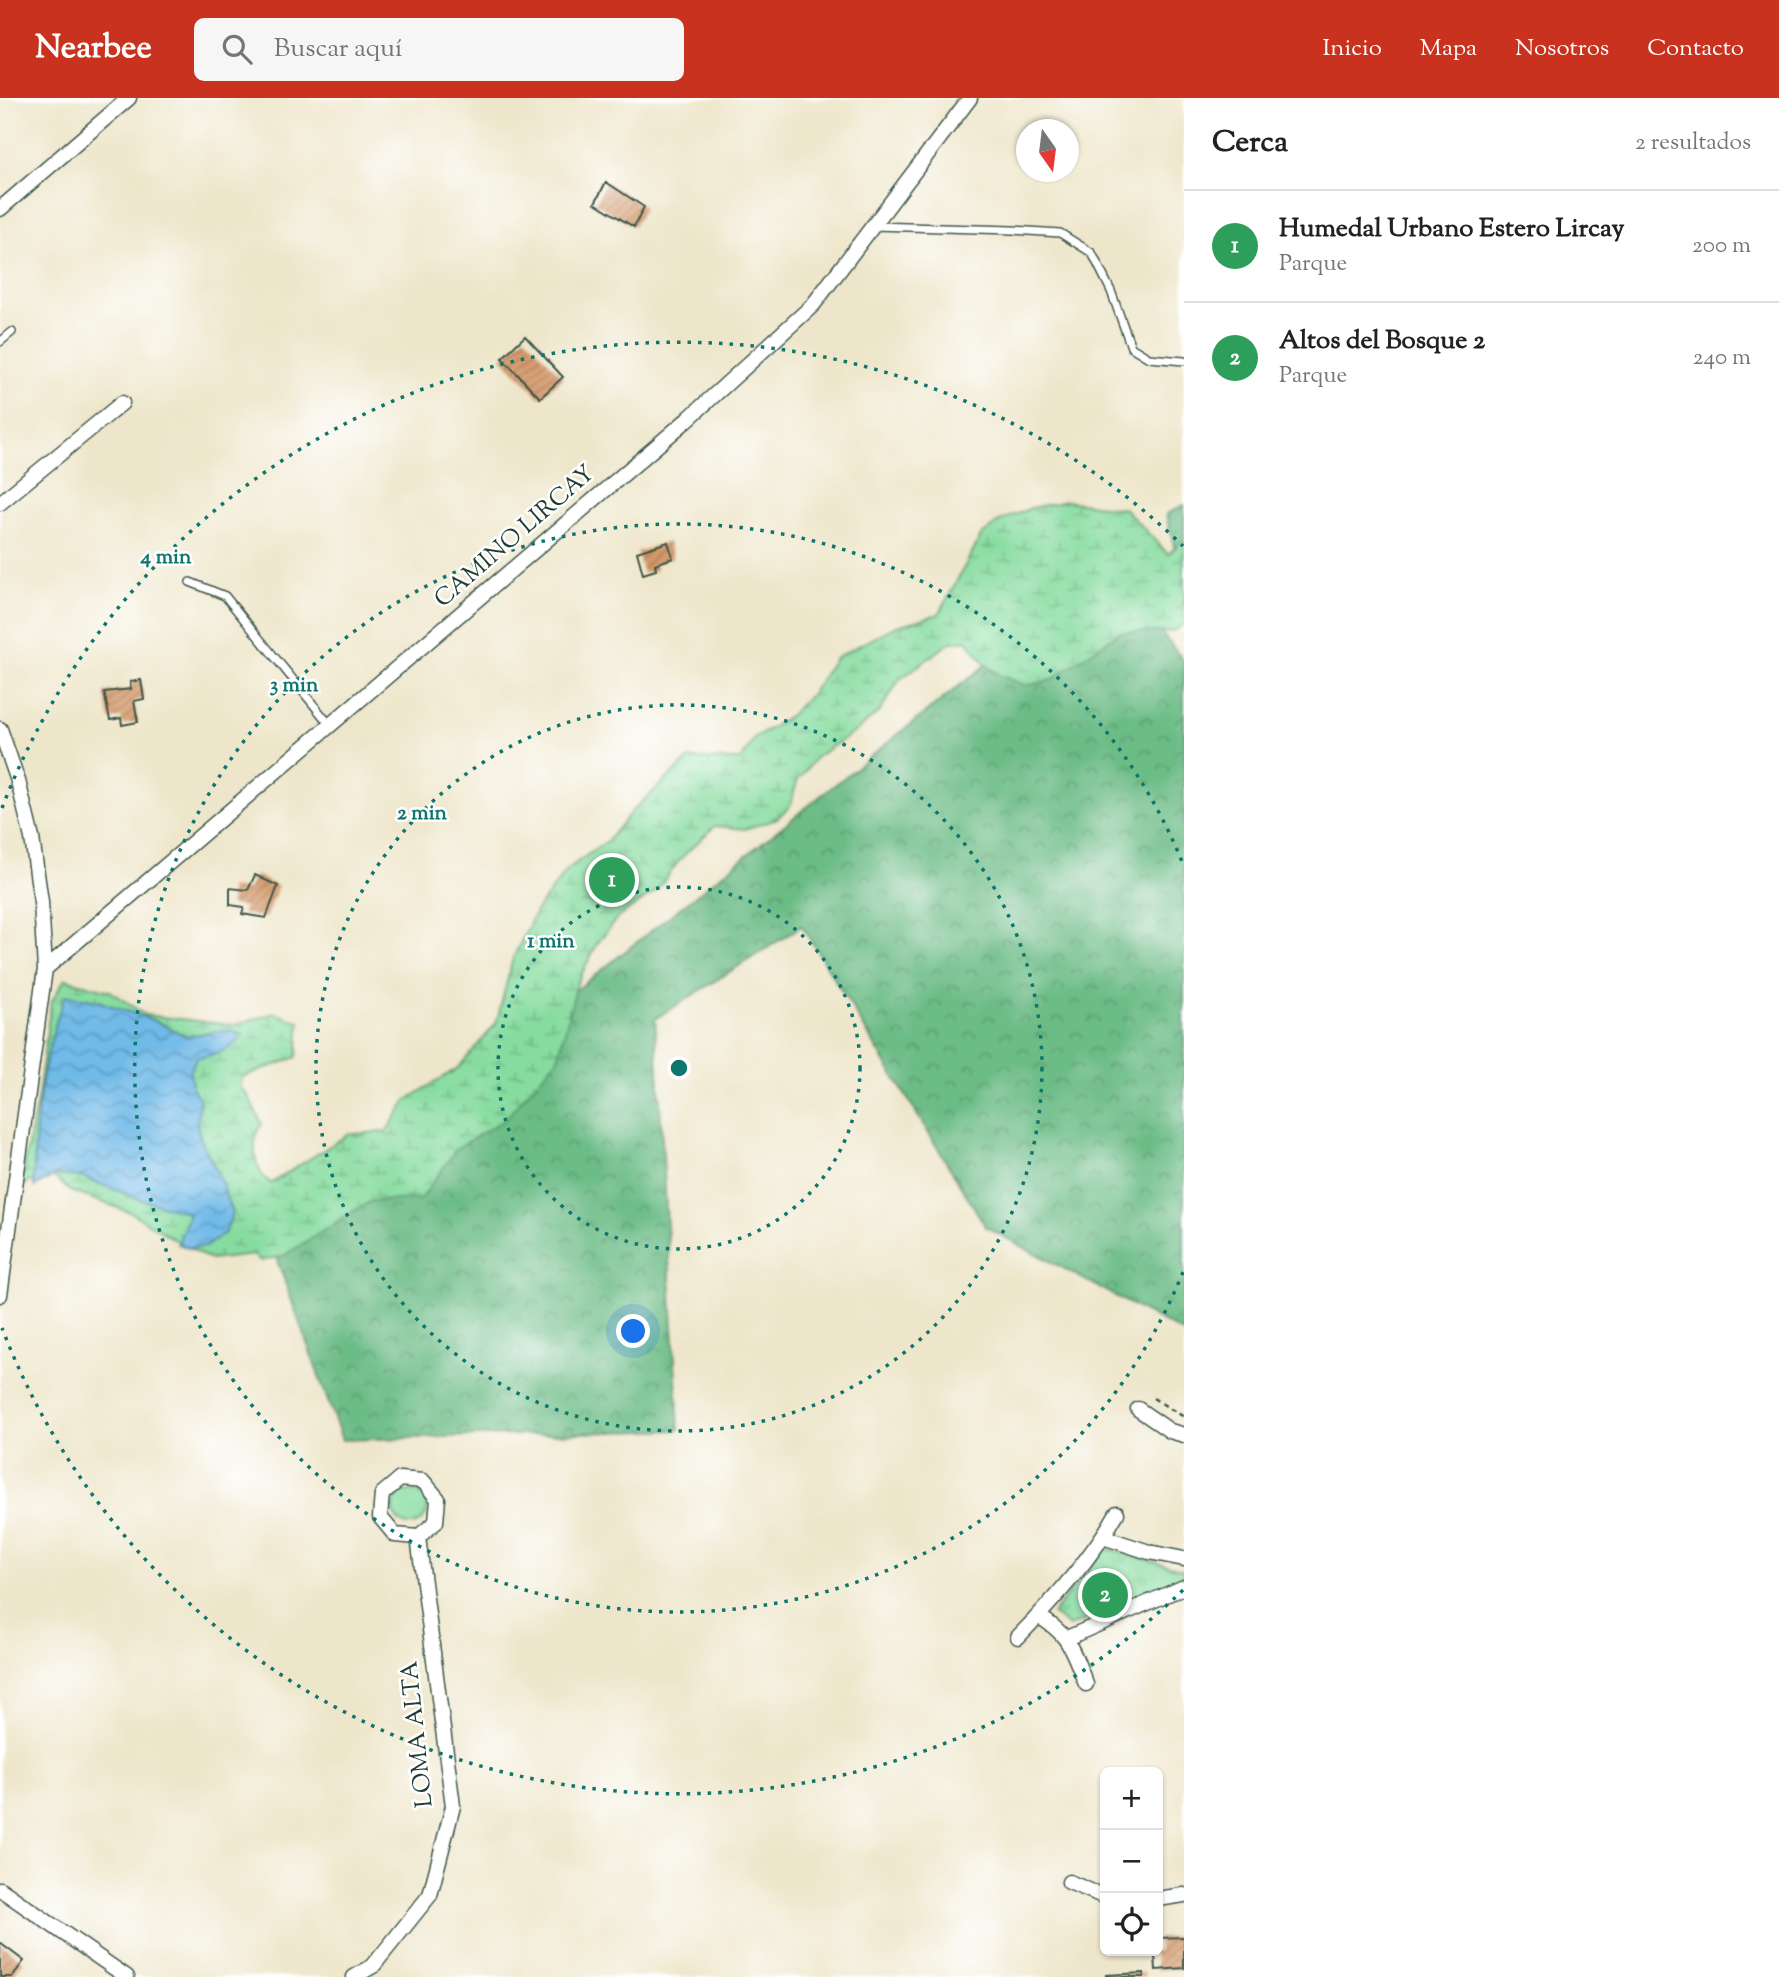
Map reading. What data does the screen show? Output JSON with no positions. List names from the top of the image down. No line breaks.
{"streets":{"street":["CAMINO LIRCAY","LOMA ALTA"]},"north":"bottom","page":{"header":"Nearbee","search":"Buscar aquí","nav":["Inicio","Mapa","Nosotros","Contacto"],"heading":["Cerca","2 resultados"],"list":[{"mark":"1","name":"Humedal Urbano Estero Lircay","note":"Parque","value":"200 m"},{"mark":"2","name":"Altos del Bosque 2","note":"Parque","value":"240 m"}],"pins":["1","2"],"map_buttons":["+","−"]},"rings":["4 min","3 min","2 min","1 min"]}
